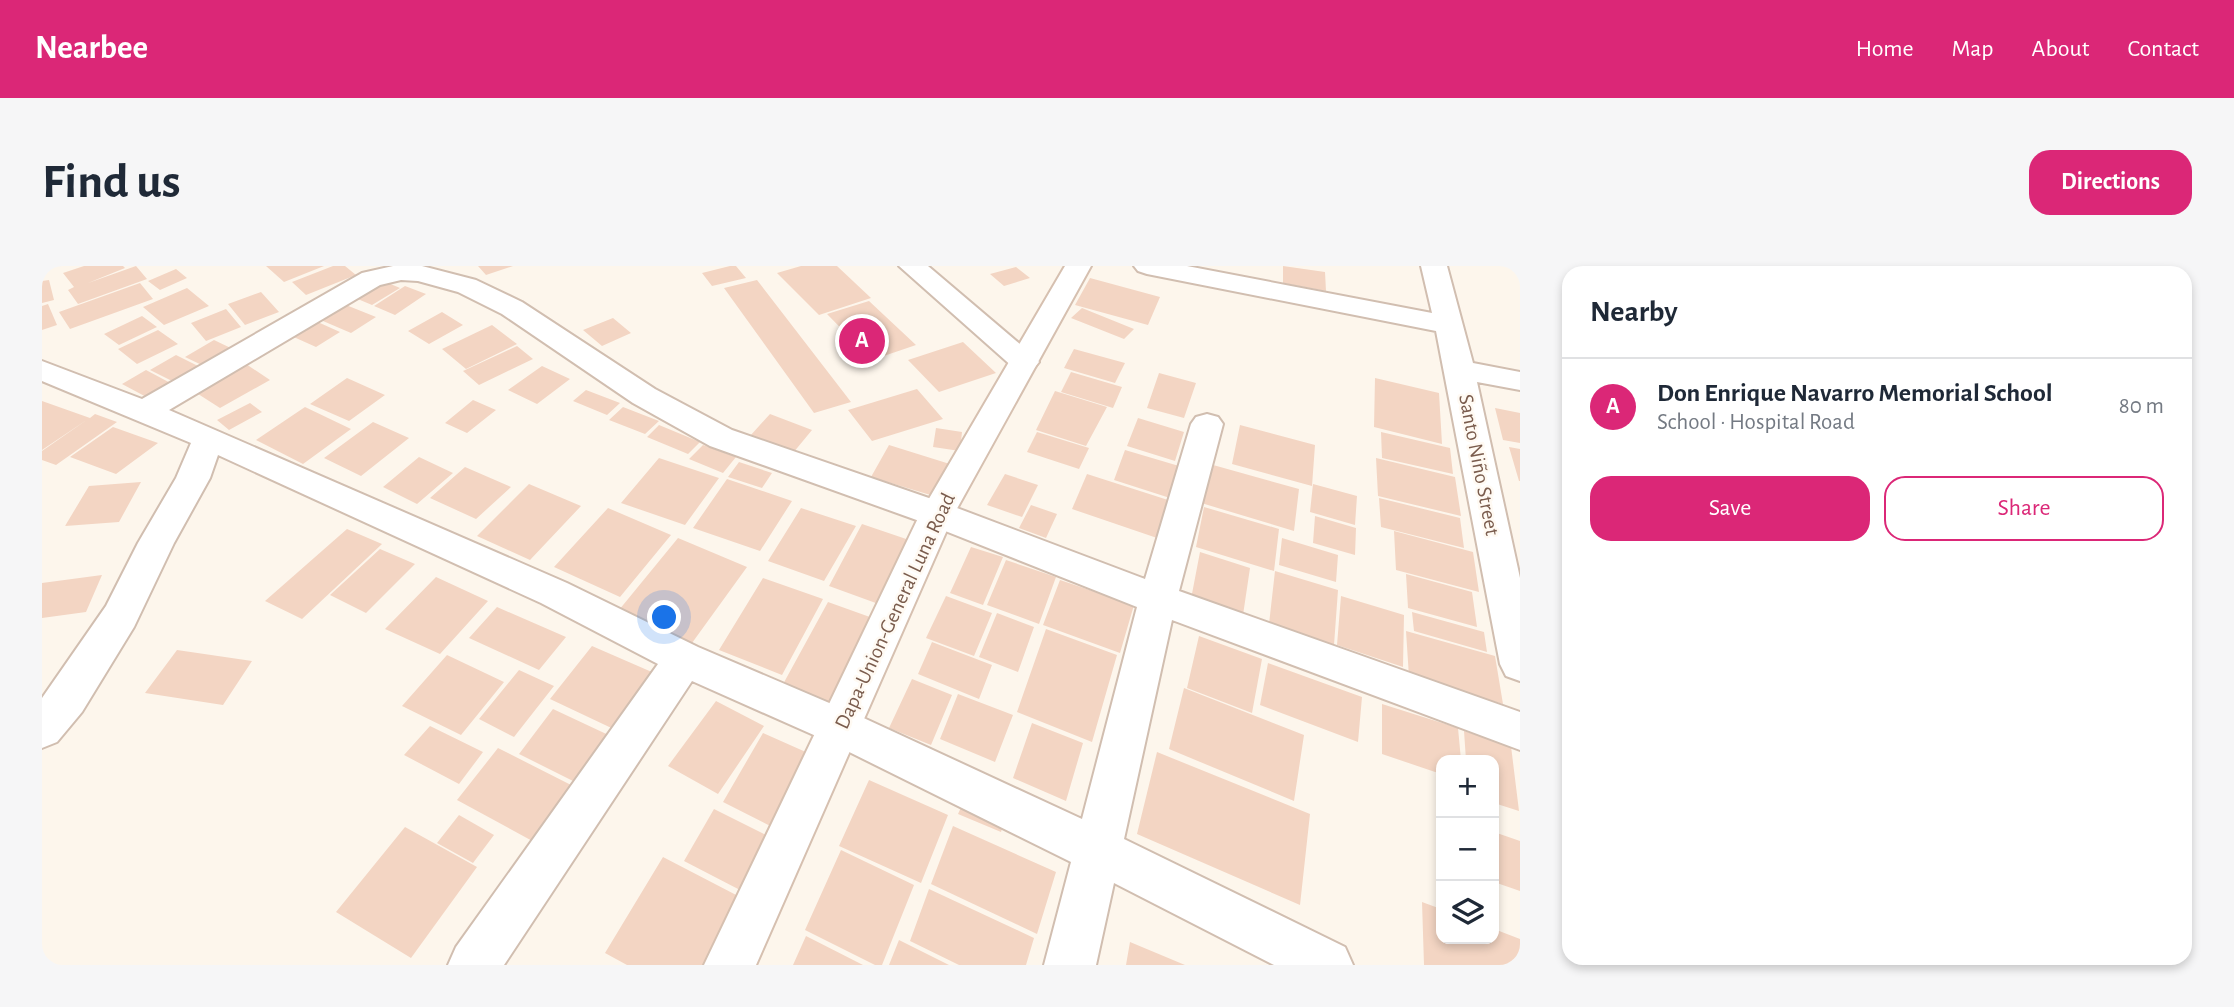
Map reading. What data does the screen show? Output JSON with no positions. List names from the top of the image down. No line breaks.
{"streets":{"street":["Santo Niño Street","Dapa-Union-General Luna Road"]},"page":{"header":"Nearbee","nav":["Home","Map","About","Contact"],"buttons":["Directions",["Save","Share"]],"title":"Find us","heading":"Nearby","pins":"A","list":[{"mark":"A","name":"Don Enrique Navarro Memorial School","note":"School · Hospital Road","value":"80 m"}],"map_buttons":["+","−"]}}
